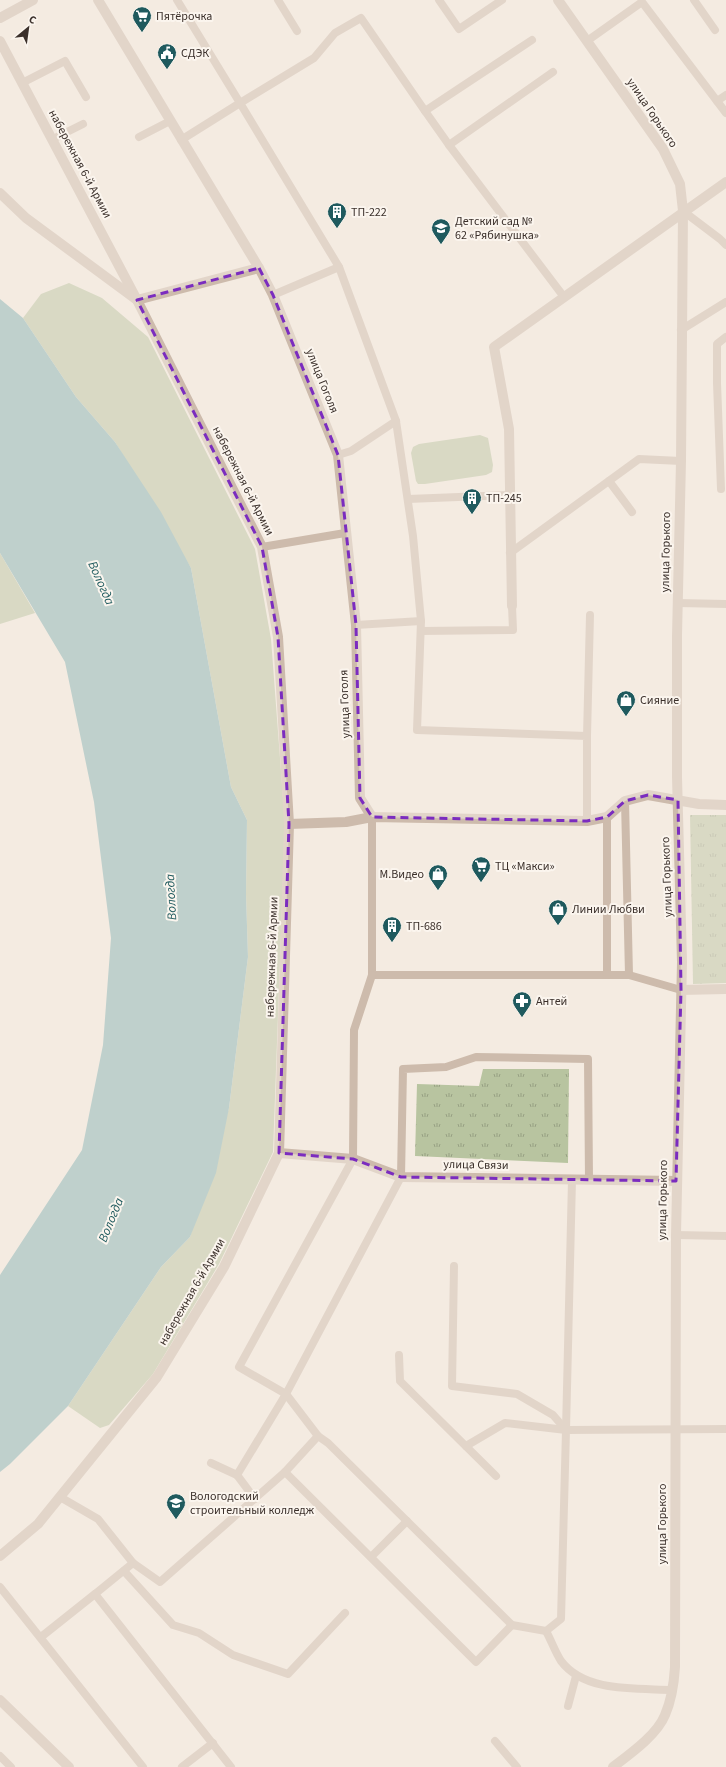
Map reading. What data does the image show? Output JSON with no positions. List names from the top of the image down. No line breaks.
{"streets":{"street":["улица Горького","набережная 6-й Армии","улица Гоголя","улица Связи"]},"crossings":[["улица Горького","улица Связи"],["набережная 6-й Армии","улица Связи"]],"water":["Вологда"],"places":{"supermarket":["Пятёрочка","ТЦ «Макси»"],"public building":["СДЭК"],"building":["ТП-222","ТП-245","ТП-686"],"school or university":["Детский сад № 62 «Рябинушка»","Вологодский строительный колледж"],"shop":["Сияние","М.Видео","Линии Любви"],"pharmacy":["Антей"]},"north":"top right"}
